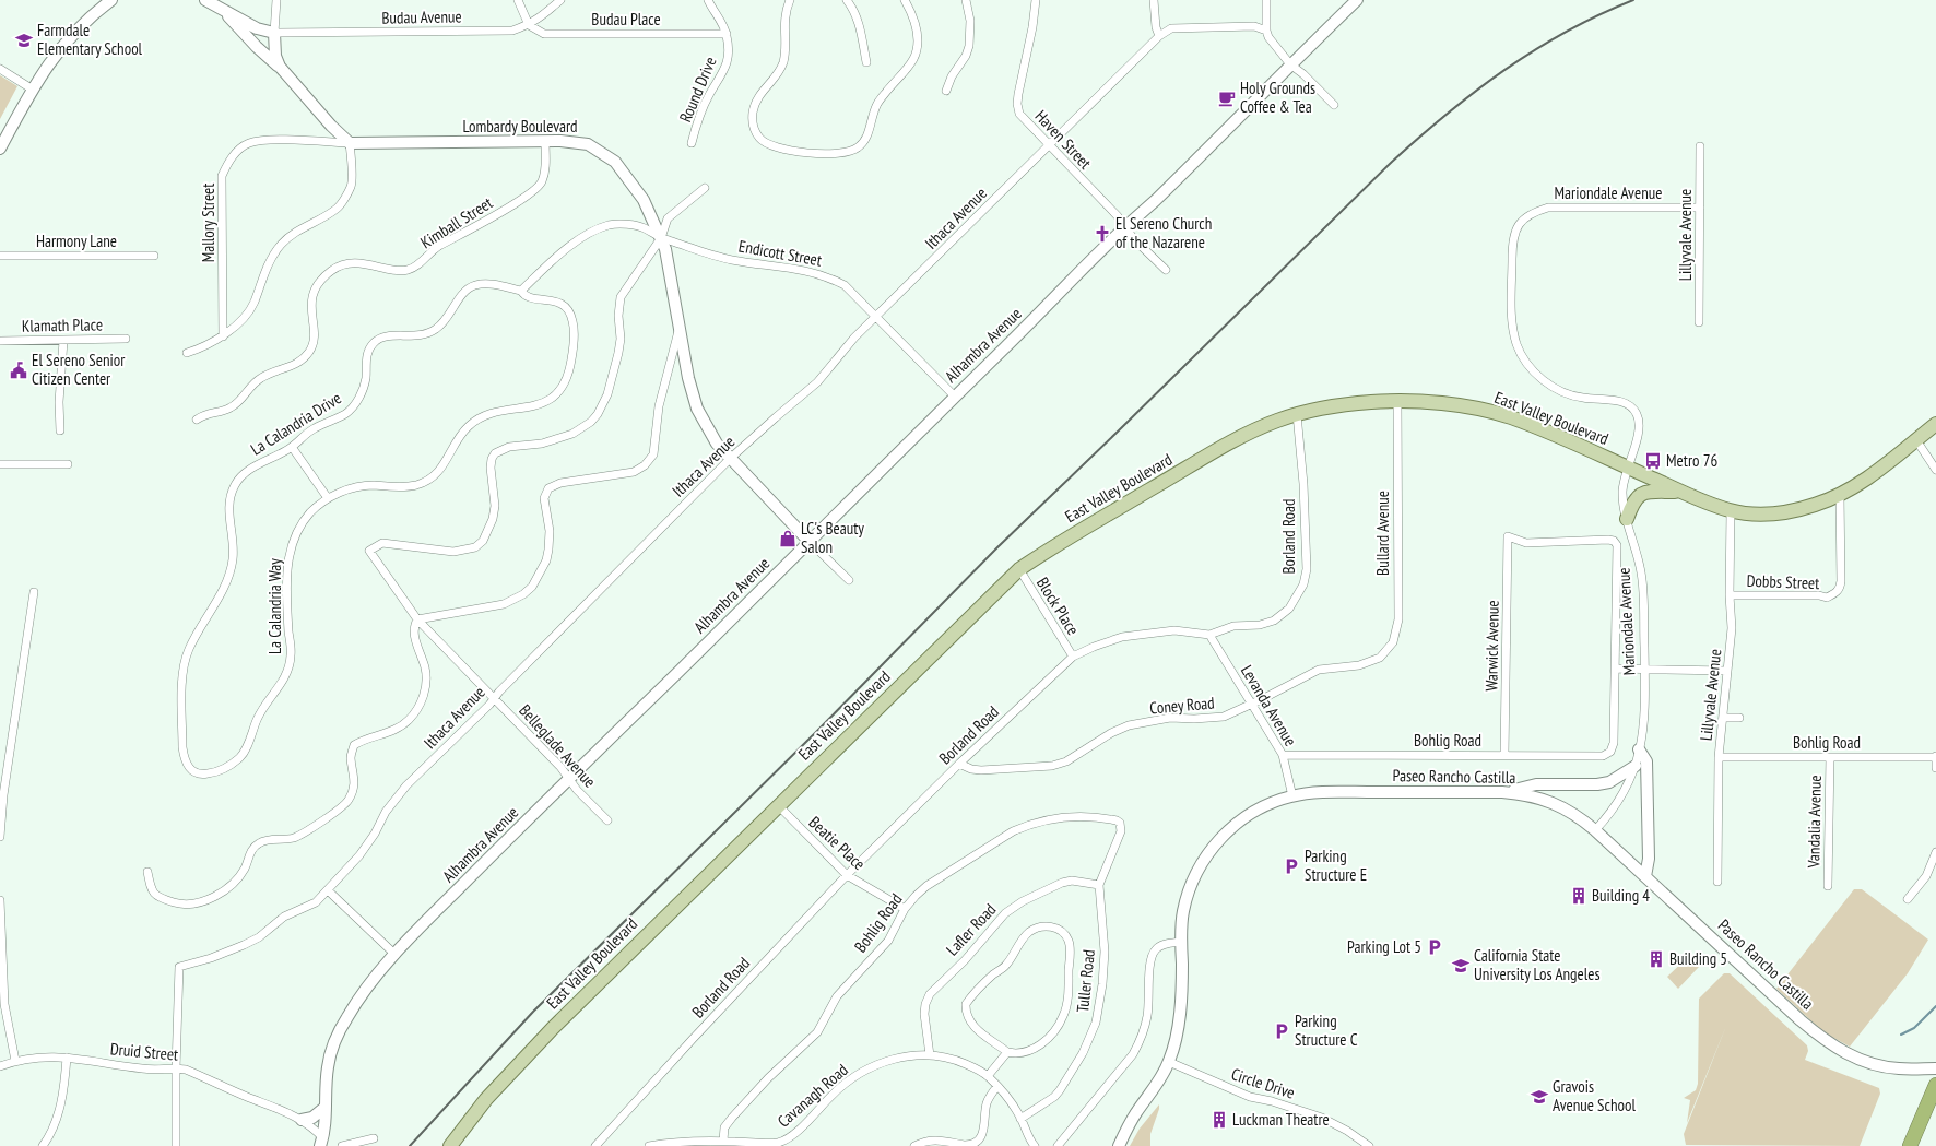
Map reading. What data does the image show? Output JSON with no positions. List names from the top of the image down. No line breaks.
{"streets":{"main road":["East Valley Boulevard"],"street":["Budau Avenue","Budau Place","Round Drive","Lombardy Boulevard","Haven Street","Mariondale Avenue","Ithaca Avenue","Mallory Street","Kimball Street","Lillyvale Avenue","Harmony Lane","Endicott Street","Klamath Place","Alhambra Avenue","La Calandria Drive","Bullard Avenue","Borland Road","Dobbs Street","La Calandria Way","Block Place","Warwick Avenue","Coney Road","Levanda Avenue","Bohlig Road","Belleglade Avenue","Paseo Rancho Castilla","Vandalia Avenue","Beatie Place","Lafler Road","Tuller Road","Druid Street","Circle Drive","Cavanagh Road"]},"crossings":[["Budau Avenue","Budau Place"],["Budau Place","Round Drive"],["Lombardy Boulevard","Ithaca Avenue"],["Lombardy Boulevard","Mallory Street"],["Lombardy Boulevard","Kimball Street"],["Lombardy Boulevard","Endicott Street"],["Lombardy Boulevard","Alhambra Avenue"],["Lombardy Boulevard","Belleglade Avenue"],["Haven Street","Ithaca Avenue"],["Haven Street","Alhambra Avenue"],["Mariondale Avenue","Lillyvale Avenue"],["Mariondale Avenue","East Valley Boulevard"],["Mariondale Avenue","Warwick Avenue"],["Mariondale Avenue","Bohlig Road"],["Mariondale Avenue","Paseo Rancho Castilla"],["Ithaca Avenue","Endicott Street"],["Ithaca Avenue","Belleglade Avenue"],["Ithaca Avenue","Druid Street"],["Lillyvale Avenue","East Valley Boulevard"],["Lillyvale Avenue","Dobbs Street"],["Lillyvale Avenue","Bohlig Road"],["Endicott Street","Alhambra Avenue"],["Endicott Street","Belleglade Avenue"],["Alhambra Avenue","Belleglade Avenue"],["Alhambra Avenue","Druid Street"],["East Valley Boulevard","Bullard Avenue"],["East Valley Boulevard","Borland Road"],["East Valley Boulevard","Dobbs Street"],["East Valley Boulevard","Block Place"],["East Valley Boulevard","Beatie Place"],["La Calandria Drive","La Calandria Way"],["Bullard Avenue","Coney Road"],["Borland Road","Block Place"],["Borland Road","Coney Road"],["Borland Road","Levanda Avenue"],["Borland Road","Beatie Place"],["Warwick Avenue","Bohlig Road"],["Coney Road","Levanda Avenue"],["Levanda Avenue","Bohlig Road"],["Levanda Avenue","Paseo Rancho Castilla"],["Bohlig Road","Vandalia Avenue"],["Bohlig Road","Beatie Place"],["Bohlig Road","Tuller Road"],["Bohlig Road","Cavanagh Road"],["Paseo Rancho Castilla","Circle Drive"],["Lafler Road","Tuller Road"],["Lafler Road","Cavanagh Road"],["Tuller Road","Cavanagh Road"]],"places":{"school or university":["Farmdale Elementary School","California State University Los Angeles","Gravois Avenue School"],"cafe":["Holy Grounds Coffee & Tea"],"church":["El Sereno Church of the Nazarene"],"public building":["El Sereno Senior Citizen Center"],"bus stop":["Metro 76"],"shop":["LC's Beauty Salon"],"parking":["Parking Structure E","Parking Lot 5","Parking Structure C"],"building":["Building 4","Building 5","Luckman Theatre"]}}
